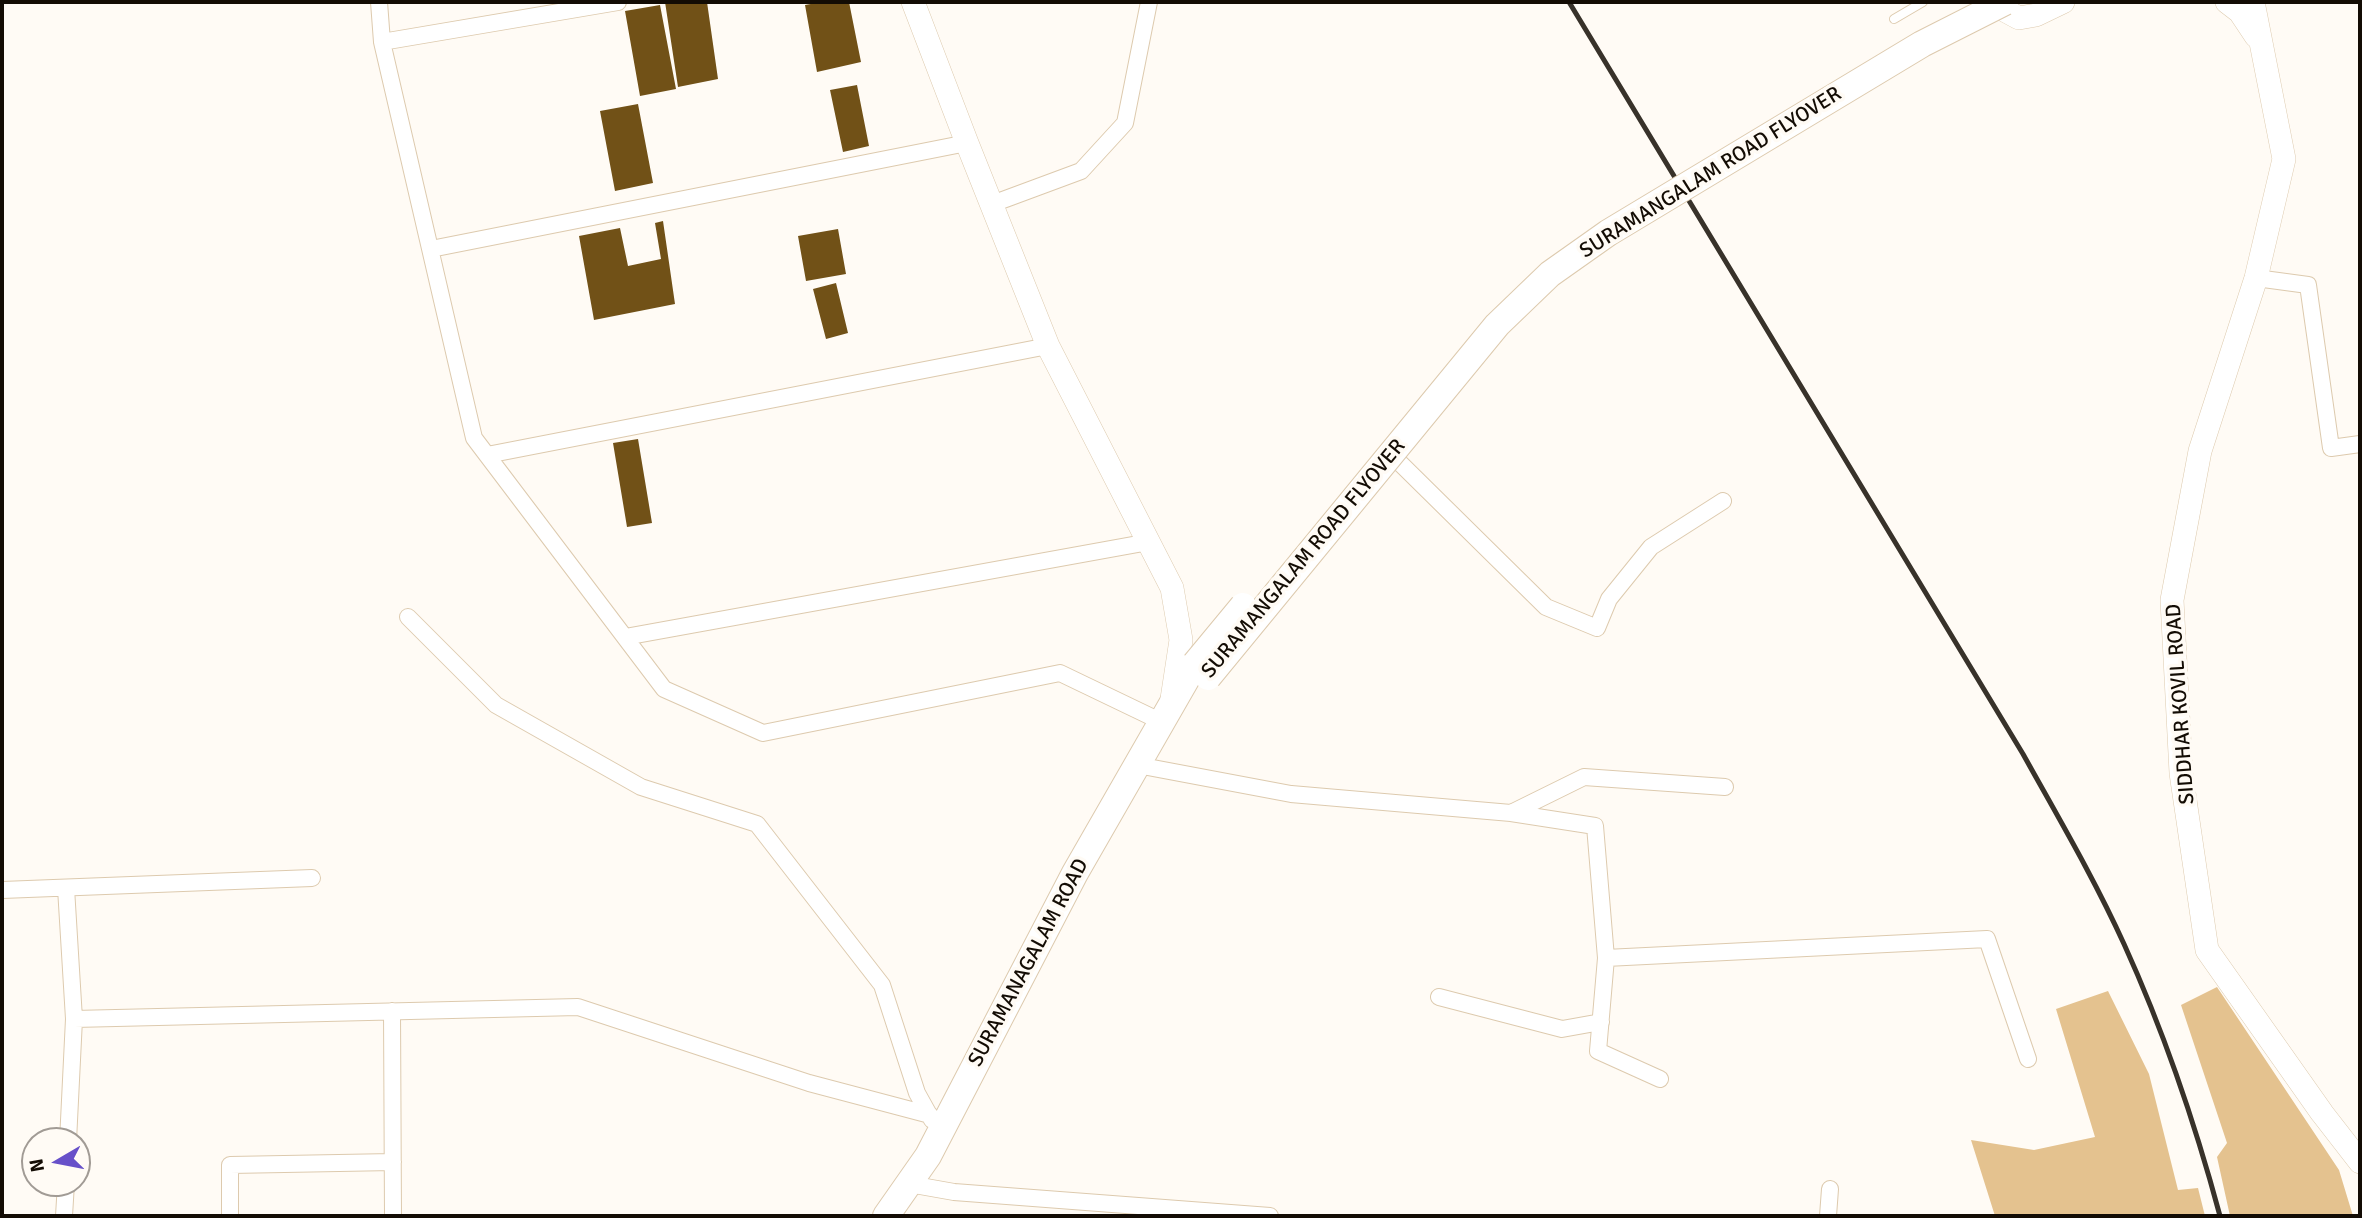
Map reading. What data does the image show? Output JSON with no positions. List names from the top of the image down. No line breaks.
{"streets":{"main road":["SURAMANGALAM ROAD FLYOVER","SIDDHAR KOVIL ROAD","SURAMANAGALAM ROAD"]},"crossings":[["SURAMANGALAM ROAD FLYOVER","SURAMANAGALAM ROAD"]],"north":"left"}
